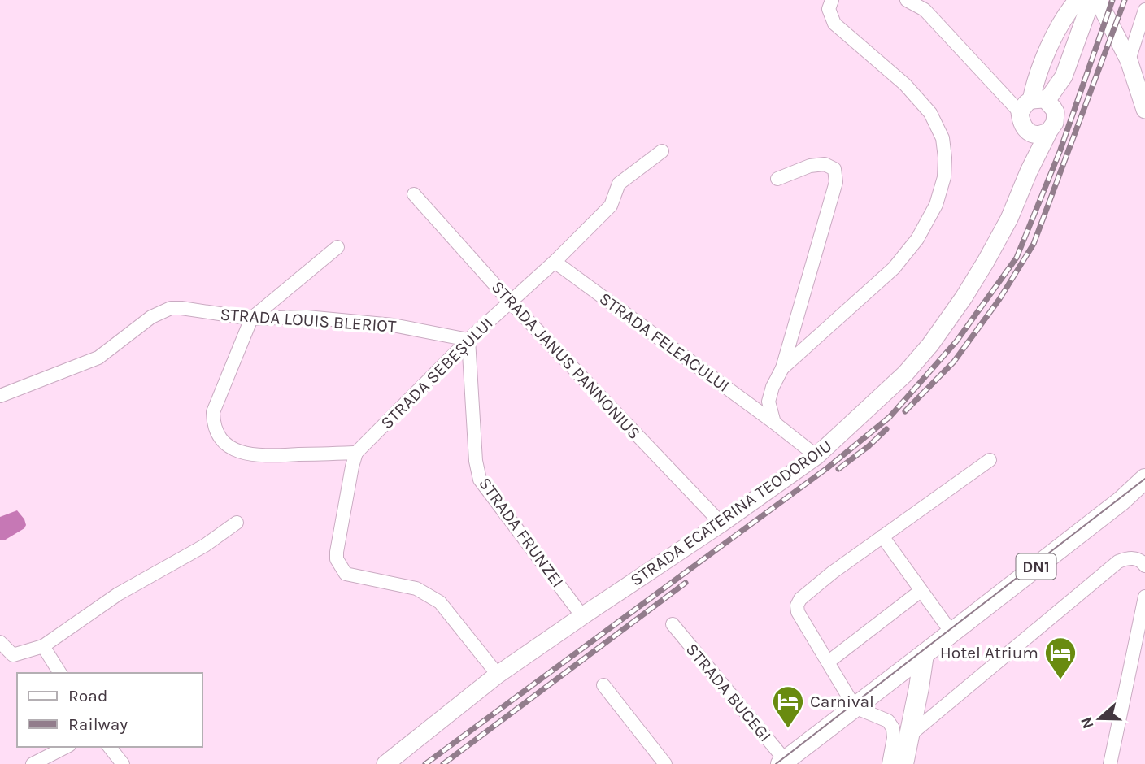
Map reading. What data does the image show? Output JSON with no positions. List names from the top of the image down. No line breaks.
{"streets":{"main road":["STRADA ECATERINA TEODOROIU","DN1"],"street":["STRADA LOUIS BLERIOT","STRADA FELEACULUI","STRADA JANUS PANNONIUS","STRADA SEBEȘULUI","STRADA FRUNZEI","STRADA BUCEGI"]},"crossings":[["STRADA LOUIS BLERIOT","STRADA SEBEȘULUI"],["STRADA LOUIS BLERIOT","STRADA FRUNZEI"],["STRADA FELEACULUI","STRADA SEBEȘULUI"],["STRADA FELEACULUI","STRADA ECATERINA TEODOROIU"],["STRADA JANUS PANNONIUS","STRADA SEBEȘULUI"],["STRADA JANUS PANNONIUS","STRADA ECATERINA TEODOROIU"],["STRADA SEBEȘULUI","STRADA FRUNZEI"],["STRADA ECATERINA TEODOROIU","STRADA FRUNZEI"]],"places":{"hotel":["Hotel Atrium","Carnival"]},"legend":["Road","Railway"],"north":"left"}
